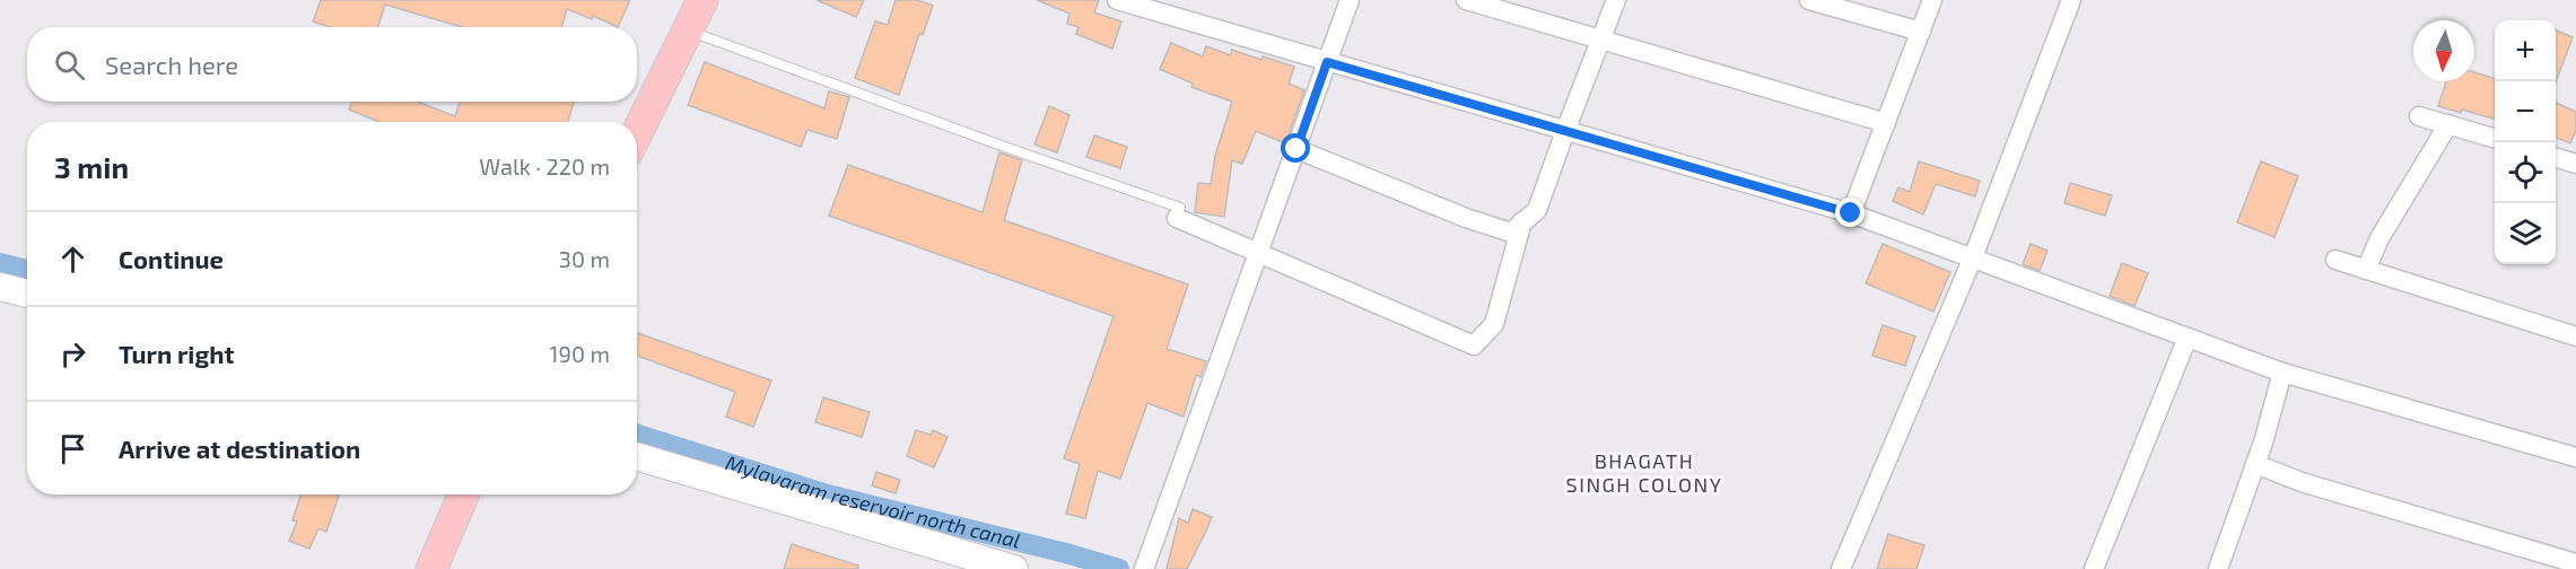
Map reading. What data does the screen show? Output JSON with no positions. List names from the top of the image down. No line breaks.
{"districts":["BHAGATH SINGH COLONY"],"water":["Mylavaram reservoir north canal"],"north":"bottom","page":{"map_buttons":["+","−"],"search":"Search here","heading":["3 min","Walk · 220 m"],"list":[["Continue","30 m"],["Turn right","190 m"],"Arrive at destination"]}}
